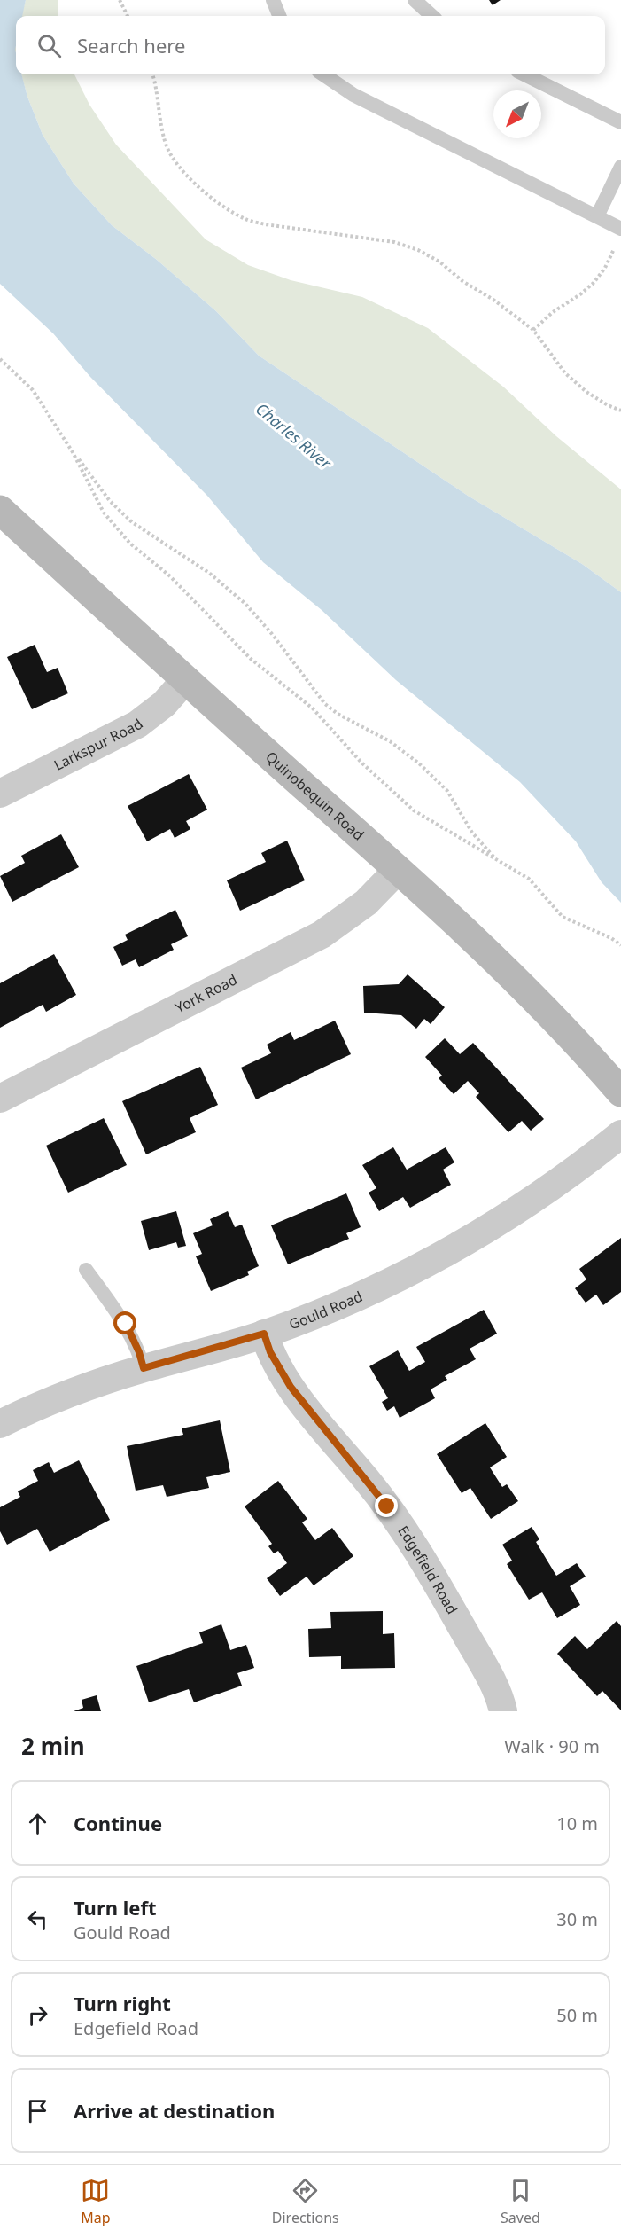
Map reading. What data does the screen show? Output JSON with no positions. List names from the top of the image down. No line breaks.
{"streets":{"main road":["Quinobequin Road"],"street":["Larkspur Road","York Road","Gould Road","Edgefield Road"]},"crossings":[["Larkspur Road","Quinobequin Road"],["Quinobequin Road","York Road"],["Gould Road","Edgefield Road"]],"water":["Charles River"],"north":"bottom left","page":{"search":"Search here","heading":["2 min","Walk · 90 m"],"list":[["Continue","10 m"],["Turn left","Gould Road","30 m"],["Turn right","Edgefield Road","50 m"],"Arrive at destination"],"nav":["Map","Directions","Saved"]}}
